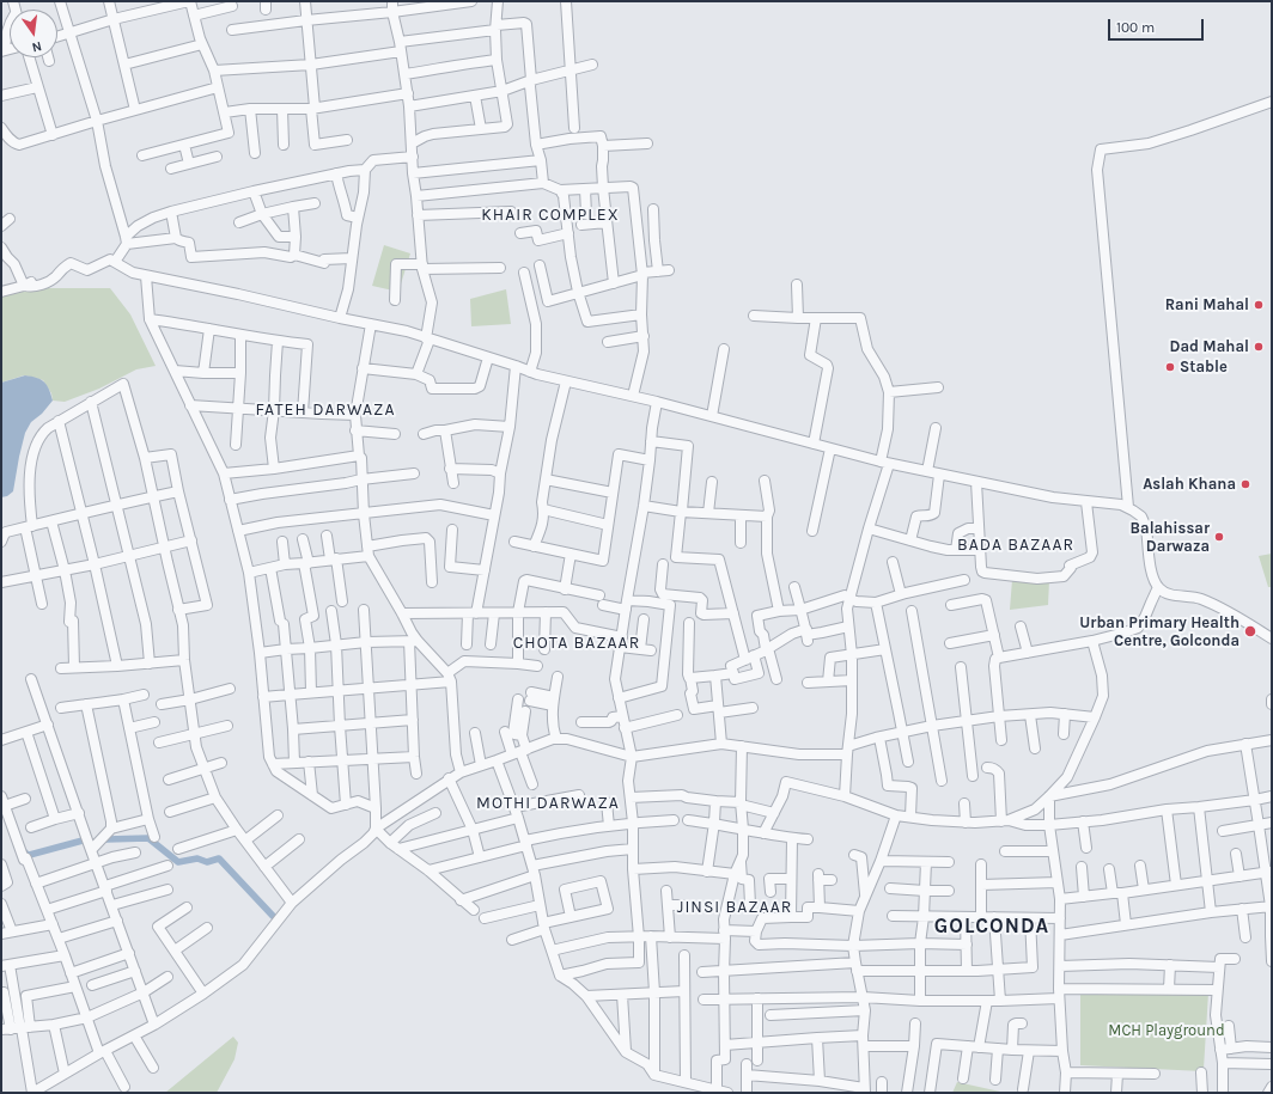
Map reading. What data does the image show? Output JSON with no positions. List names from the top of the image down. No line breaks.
{"districts":["KHAIR COMPLEX","FATEH DARWAZA","BADA BAZAAR","CHOTA BAZAAR","MOTHI DARWAZA","JINSI BAZAAR","GOLCONDA"],"parks":["MCH Playground"],"places":["Rani Mahal","Dad Mahal","Stable","Aslah Khana","Balahissar Darwaza","Urban Primary Health Centre, Golconda"],"scale_bar":"100 m","north":"bottom"}
